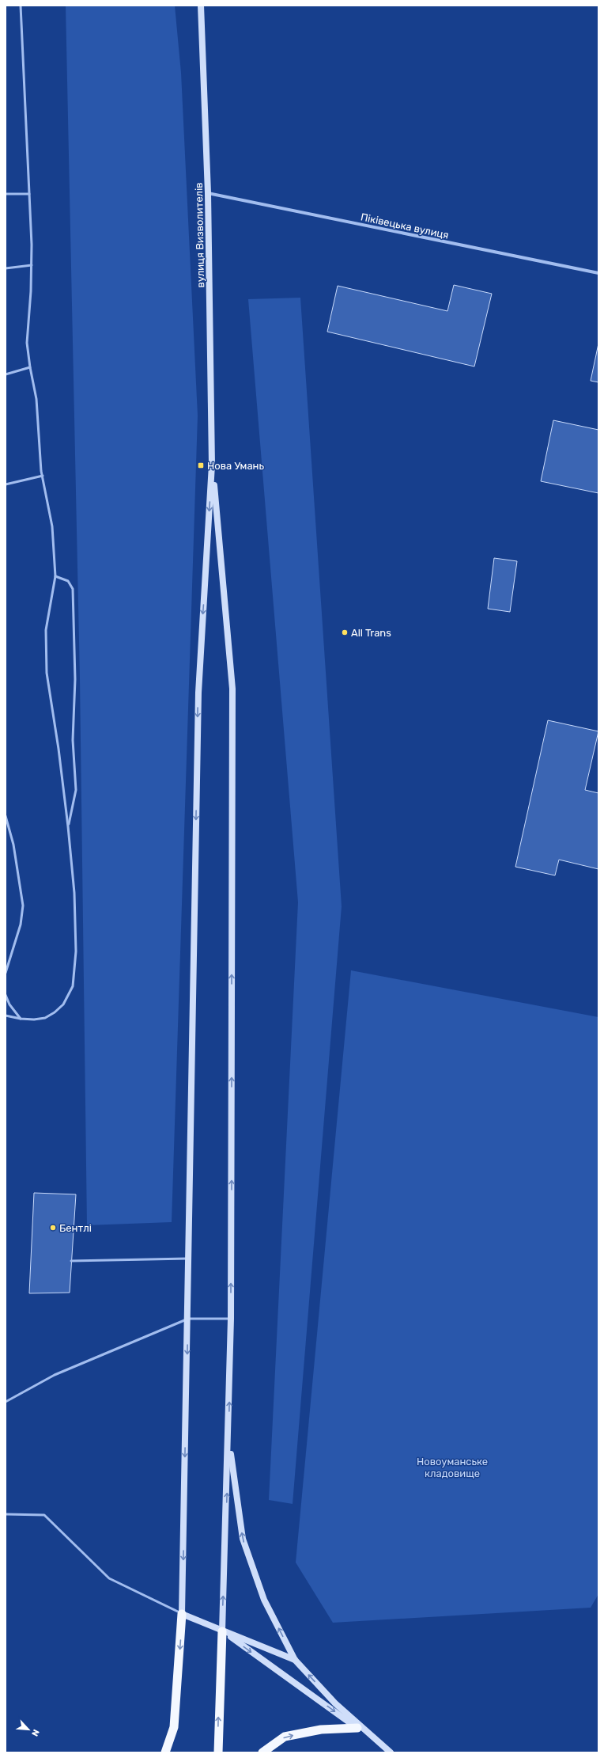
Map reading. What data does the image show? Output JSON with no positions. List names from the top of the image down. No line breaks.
{"streets":{"main road":["вулиця Визволителів"],"street":["Піківецька вулиця"]},"crossings":[["Піківецька вулиця","вулиця Визволителів"]],"parks":["Новоуманське кладовище"],"places":{"transit":["Нова Умань"],"other":["All Trans","Бентлі"]},"north":"bottom right"}
